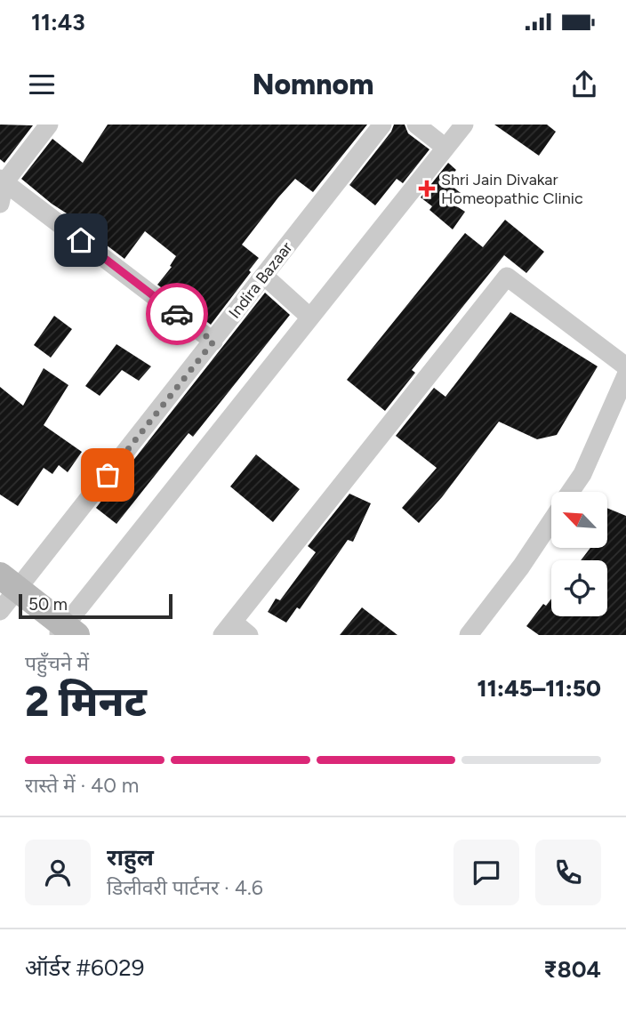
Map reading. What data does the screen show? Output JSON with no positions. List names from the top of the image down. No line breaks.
{"streets":{"street":["Indira Bazaar"]},"places":{"health":["Shri Jain Divakar Homeopathic Clinic"]},"scale_bar":"50 m","north":"top left","page":{"status":"11:43","header":"Nomnom","scale":"50 m","heading":["2 मिनट","पहुँचने में","11:45–11:50"],"panel":["राहुल","डिलीवरी पार्टनर · 4.6","ऑर्डर #6029","₹804"],"bar":"रास्ते में · 40 m"}}
